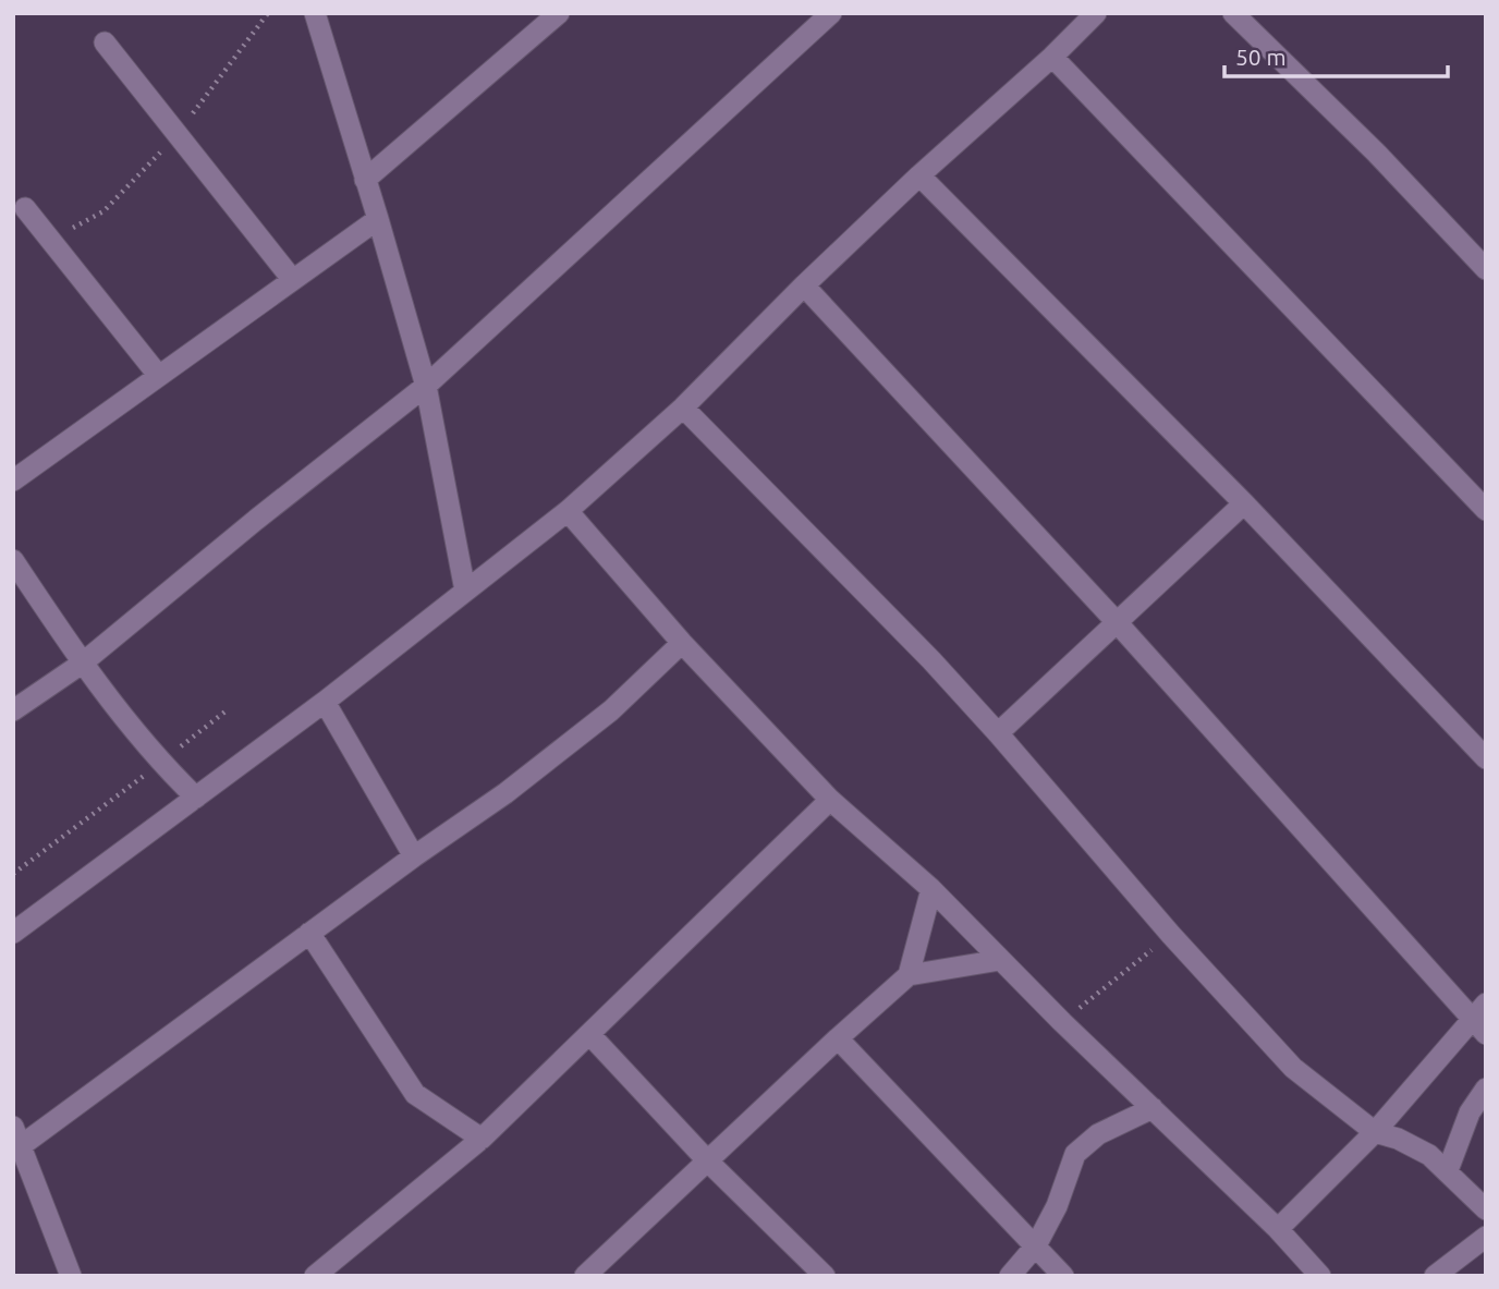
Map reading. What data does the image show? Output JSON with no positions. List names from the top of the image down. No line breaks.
{"scale_bar":"50 m"}
